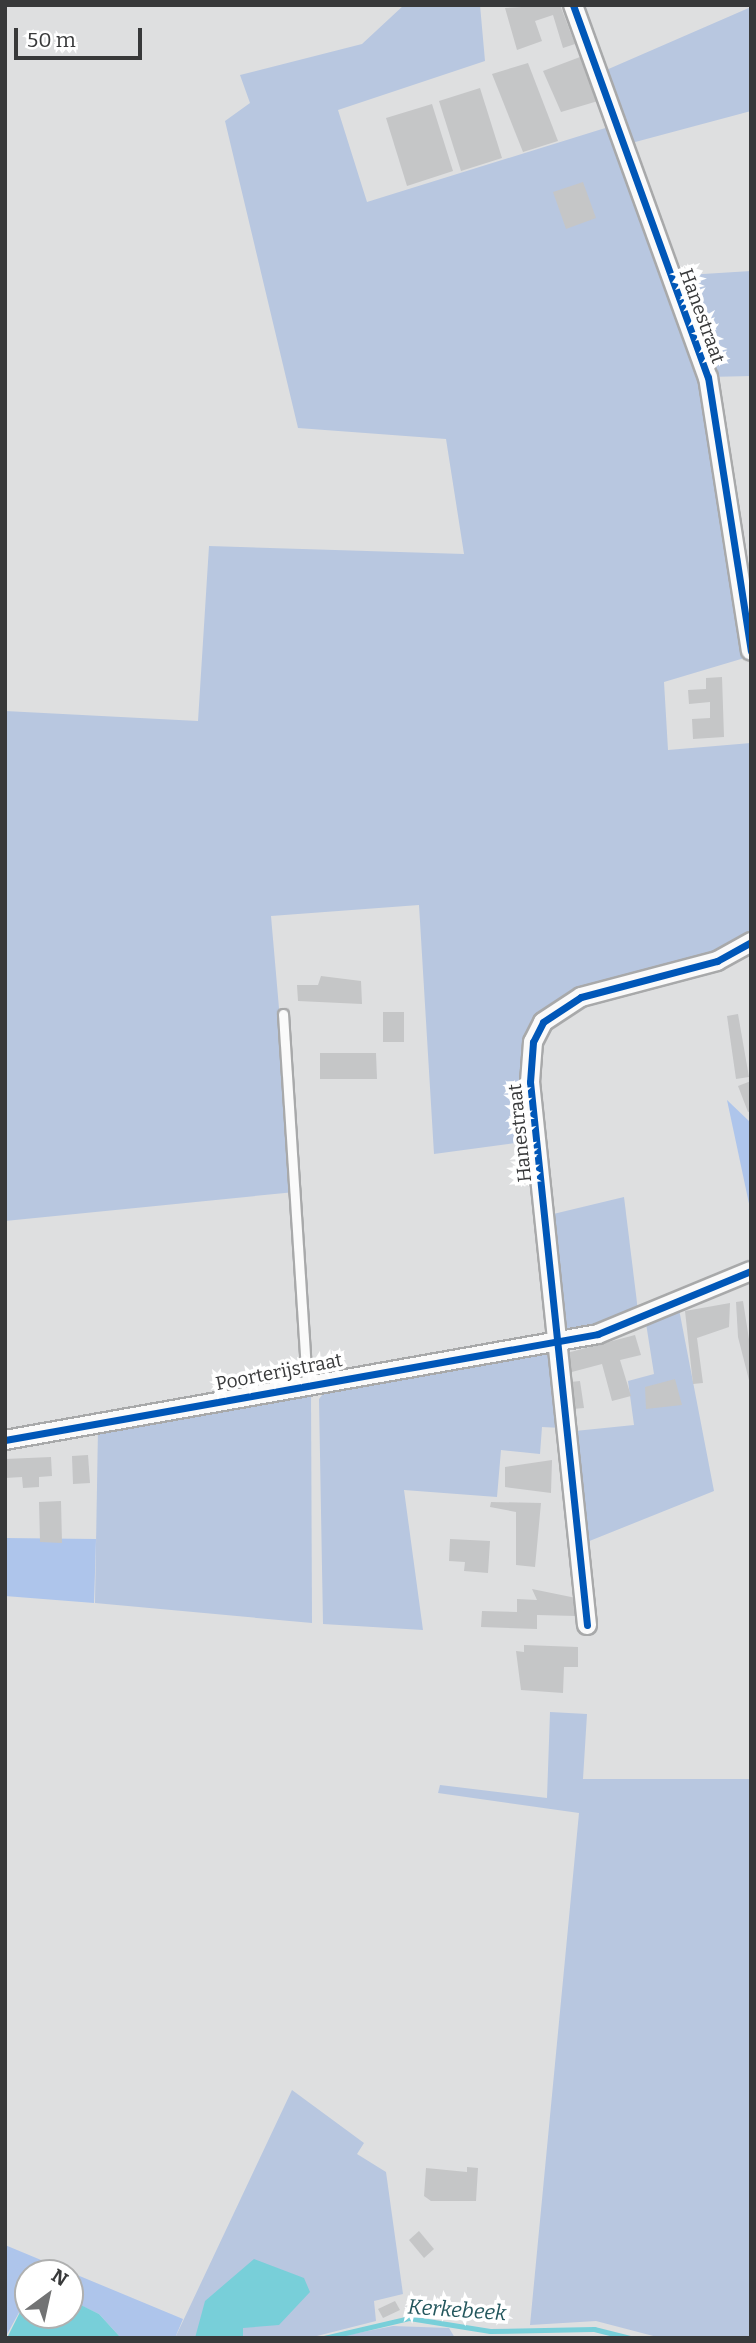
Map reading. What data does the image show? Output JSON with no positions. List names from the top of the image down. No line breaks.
{"streets":{"street":["Hanestraat","Poorterijstraat"]},"crossings":[["Hanestraat","Poorterijstraat"]],"water":["Kerkebeek"],"scale_bar":"50 m","north":"top right"}
